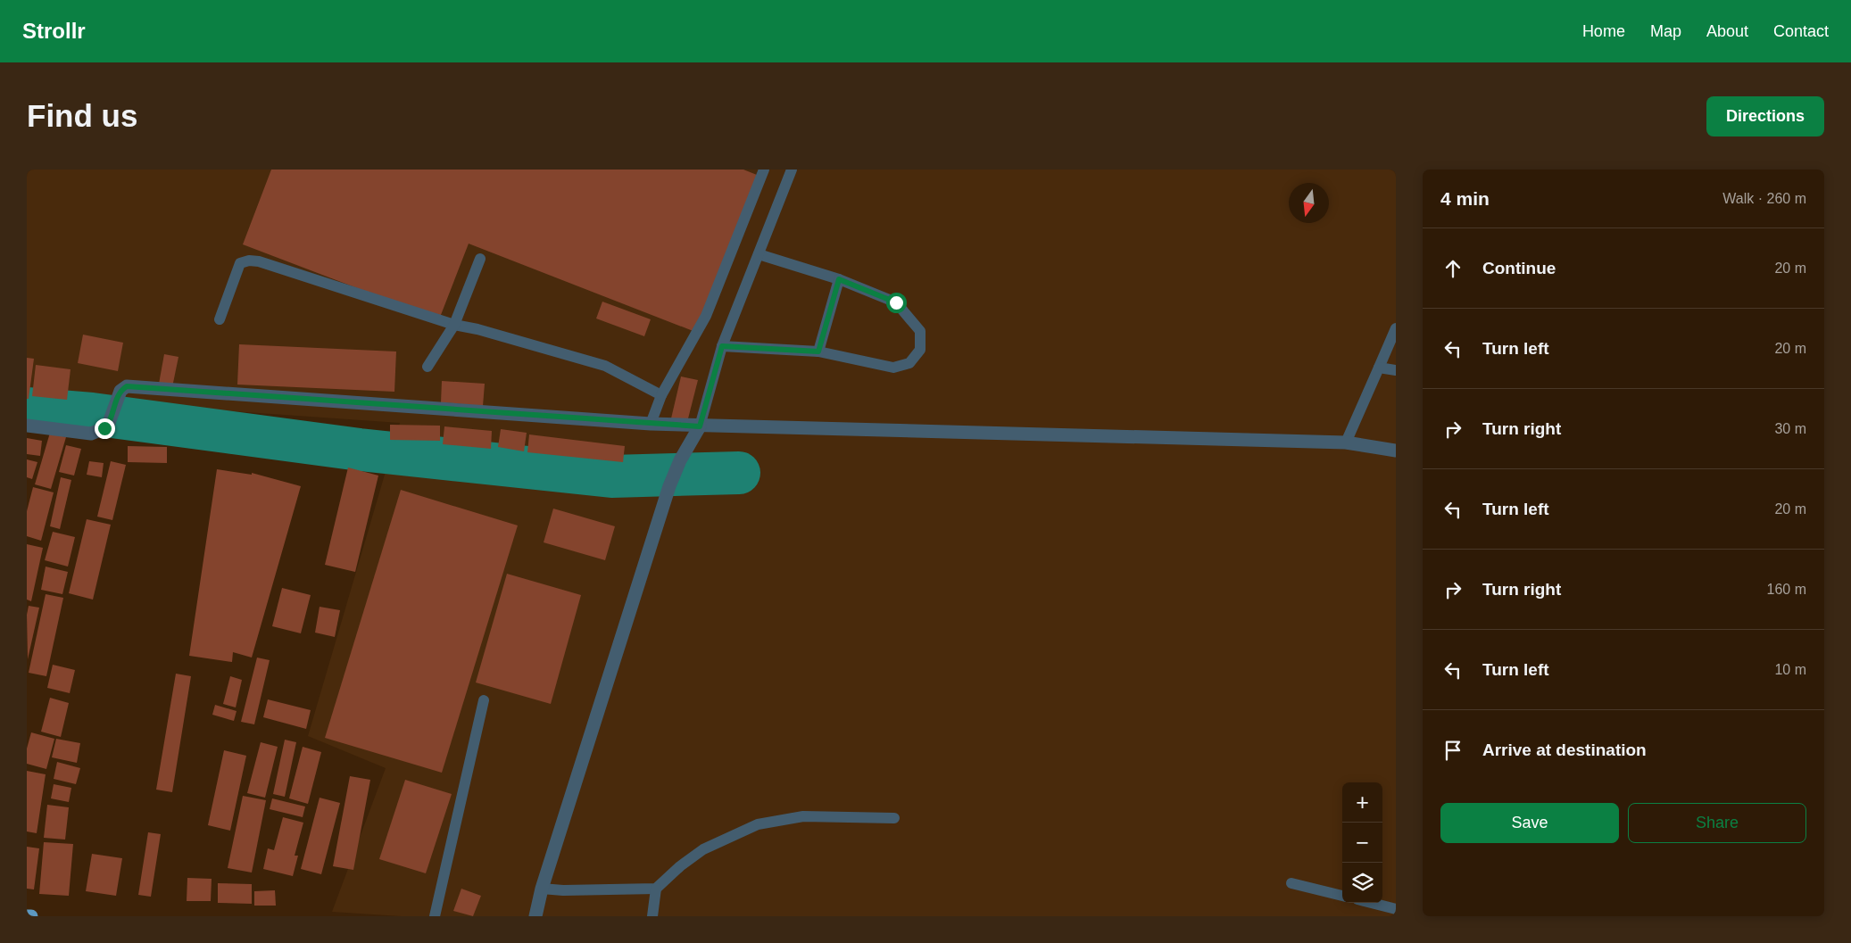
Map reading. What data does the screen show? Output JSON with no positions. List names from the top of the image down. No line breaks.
{"north":"bottom","page":{"header":"Strollr","nav":["Home","Map","About","Contact"],"buttons":["Directions",["Save","Share"]],"title":"Find us","heading":["4 min","Walk · 260 m"],"list":[["Continue","20 m"],["Turn left","20 m"],["Turn right","30 m"],["Turn left","20 m"],["Turn right","160 m"],["Turn left","10 m"],"Arrive at destination"],"map_buttons":["+","−"]}}
